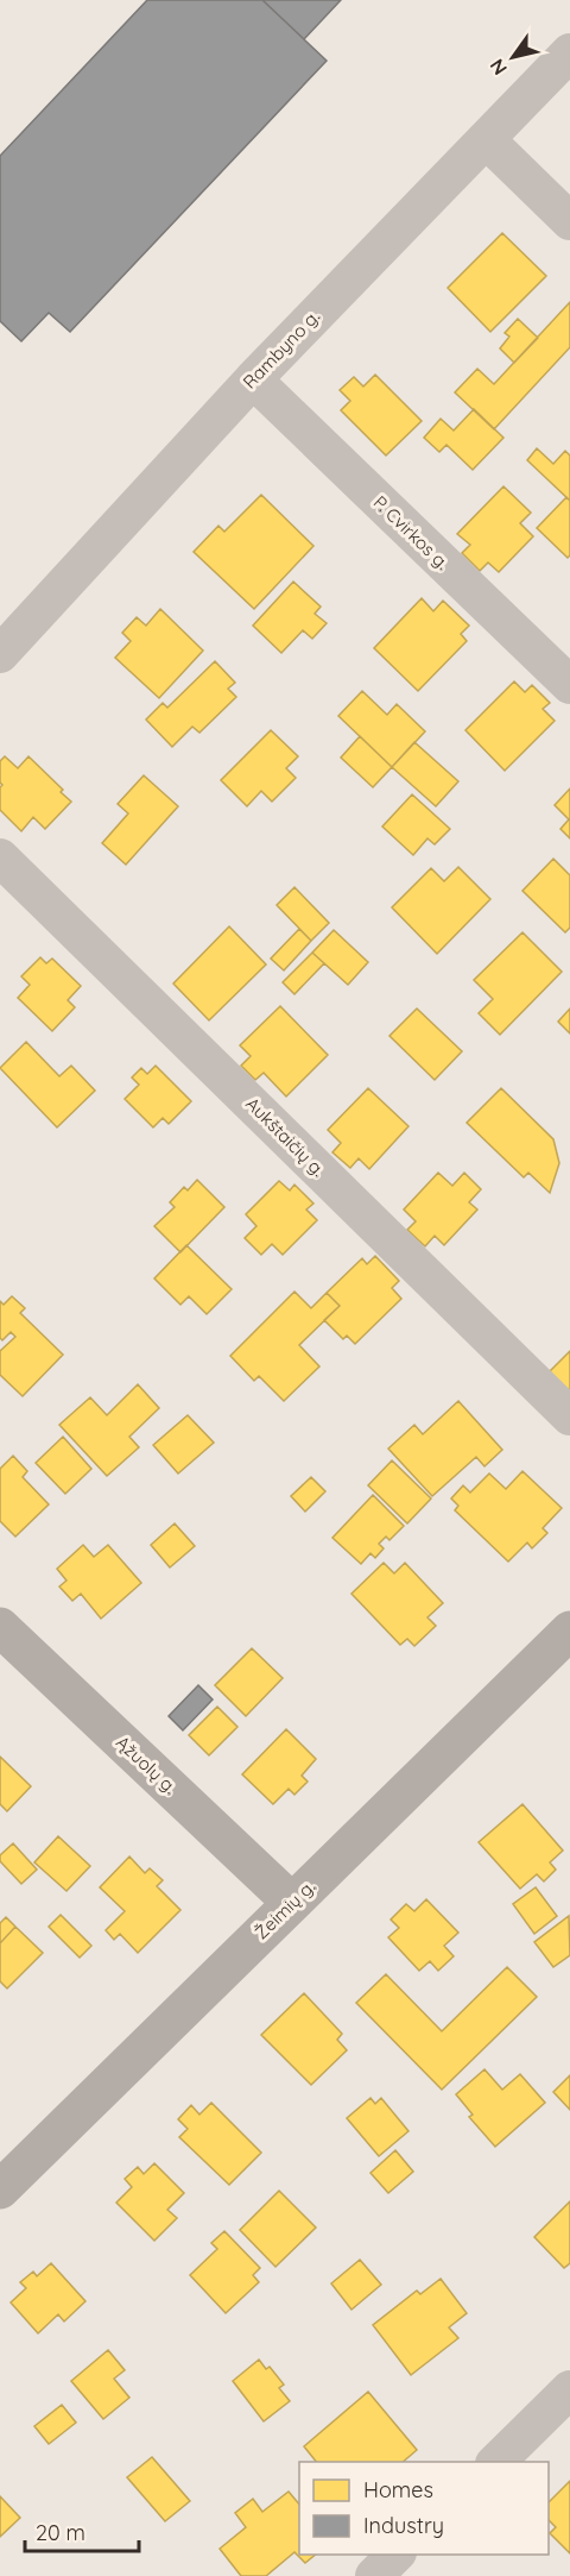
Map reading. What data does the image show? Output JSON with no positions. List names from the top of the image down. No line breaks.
{"streets":{"main road":["Ąžuolų g.","Žeimių g."],"street":["Rambyno g.","P. Cvirkos g.","Aukštaičių g."]},"crossings":[["Rambyno g.","P. Cvirkos g."],["Ąžuolų g.","Žeimių g."]],"legend":["Homes","Industry"],"scale_bar":"20 m","north":"bottom left"}
